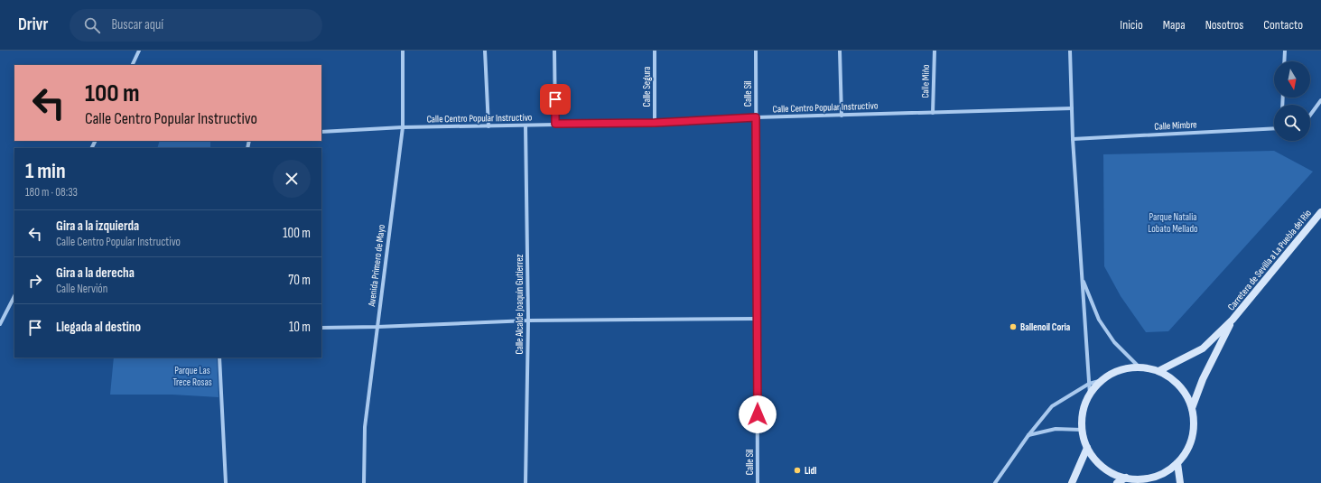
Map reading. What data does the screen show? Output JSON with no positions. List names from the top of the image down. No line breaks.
{"streets":{"main road":["Carretera de Sevilla a La Puebla del Río"],"street":["Calle Miño","Calle Segura","Calle Sil","Calle Centro Popular Instructivo","Calle Mimbre","Avenida Primero de Mayo","Calle Alcalde Joaquin Gutierrez"]},"crossings":[["Calle Miño","Calle Centro Popular Instructivo"],["Calle Segura","Calle Centro Popular Instructivo"],["Calle Sil","Calle Centro Popular Instructivo"],["Calle Centro Popular Instructivo","Avenida Primero de Mayo"],["Calle Centro Popular Instructivo","Calle Alcalde Joaquin Gutierrez"]],"parks":["Parque Natalia Lobato Mellado","Parque Las Trece Rosas"],"places":["Ballenoil Coria","Lidl"],"north":"bottom","page":{"header":"Drivr","search":"Buscar aquí","nav":["Inicio","Mapa","Nosotros","Contacto"],"turn":["100 m","Calle Centro Popular Instructivo"],"heading":["1 min","180 m · 08:33"],"list":[{"name":"Gira a la izquierda","note":"Calle Centro Popular Instructivo","value":"100 m"},{"name":"Gira a la derecha","note":"Calle Nervión","value":"70 m"},{"name":"Llegada al destino","value":"10 m"}]}}
